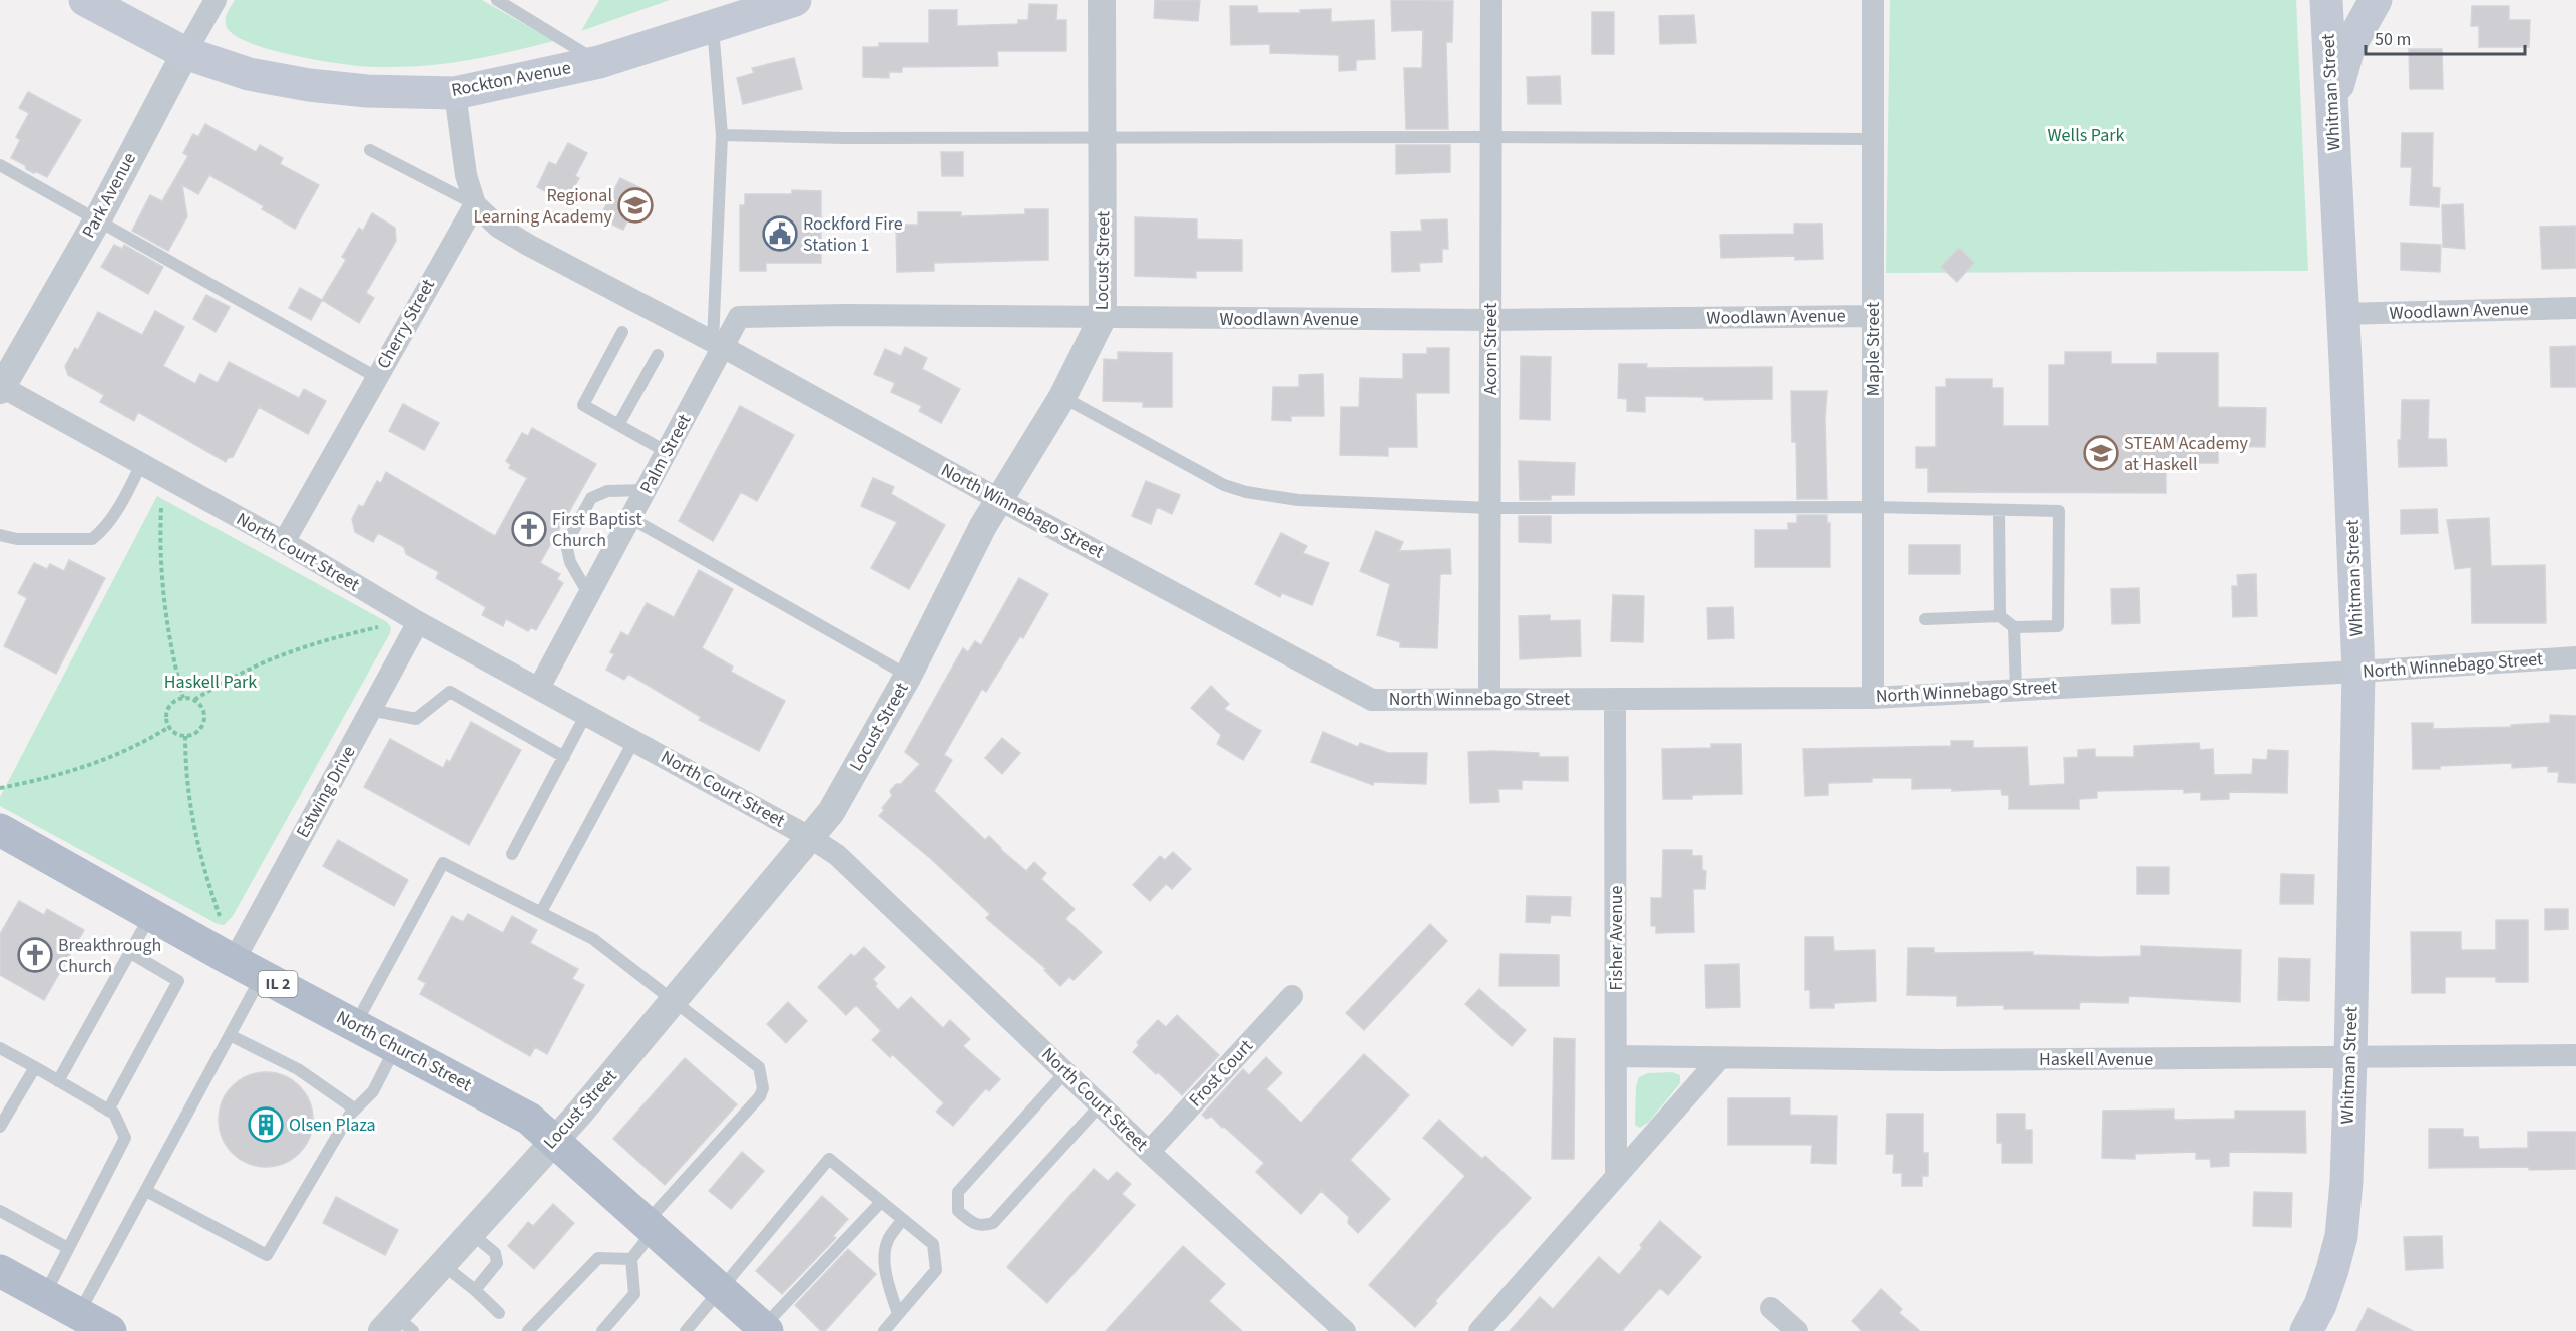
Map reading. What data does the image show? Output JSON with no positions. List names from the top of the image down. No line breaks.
{"streets":{"main road":["Rockton Avenue","Whitman Street","IL 2","North Church Street"],"street":["Park Avenue","Locust Street","Woodlawn Avenue","Cherry Street","Acorn Street","Maple Street","Palm Street","North Winnebago Street","North Court Street","Estwing Drive","Fisher Avenue","Haskell Avenue","Frost Court"]},"crossings":[["Rockton Avenue","Park Avenue"],["Whitman Street","Woodlawn Avenue"],["Whitman Street","North Winnebago Street"],["Whitman Street","Haskell Avenue"],["Park Avenue","North Court Street"],["Locust Street","Woodlawn Avenue"],["Locust Street","North Winnebago Street"],["Locust Street","North Court Street"],["Locust Street","North Church Street"],["Woodlawn Avenue","Acorn Street"],["Woodlawn Avenue","Maple Street"],["Woodlawn Avenue","Palm Street"],["Woodlawn Avenue","North Winnebago Street"],["Cherry Street","North Winnebago Street"],["Cherry Street","North Court Street"],["Acorn Street","North Winnebago Street"],["Maple Street","North Winnebago Street"],["Palm Street","North Winnebago Street"],["Palm Street","North Court Street"],["North Winnebago Street","Fisher Avenue"],["North Court Street","Estwing Drive"],["North Court Street","Frost Court"],["Estwing Drive","North Church Street"],["Fisher Avenue","Haskell Avenue"]],"parks":["Wells Park","Haskell Park"],"places":{"school or university":["Regional Learning Academy","STEAM Academy at Haskell"],"public building":["Rockford Fire Station 1"],"church":["First Baptist Church","Breakthrough Church"],"building":["Olsen Plaza"]},"scale_bar":"50 m"}
